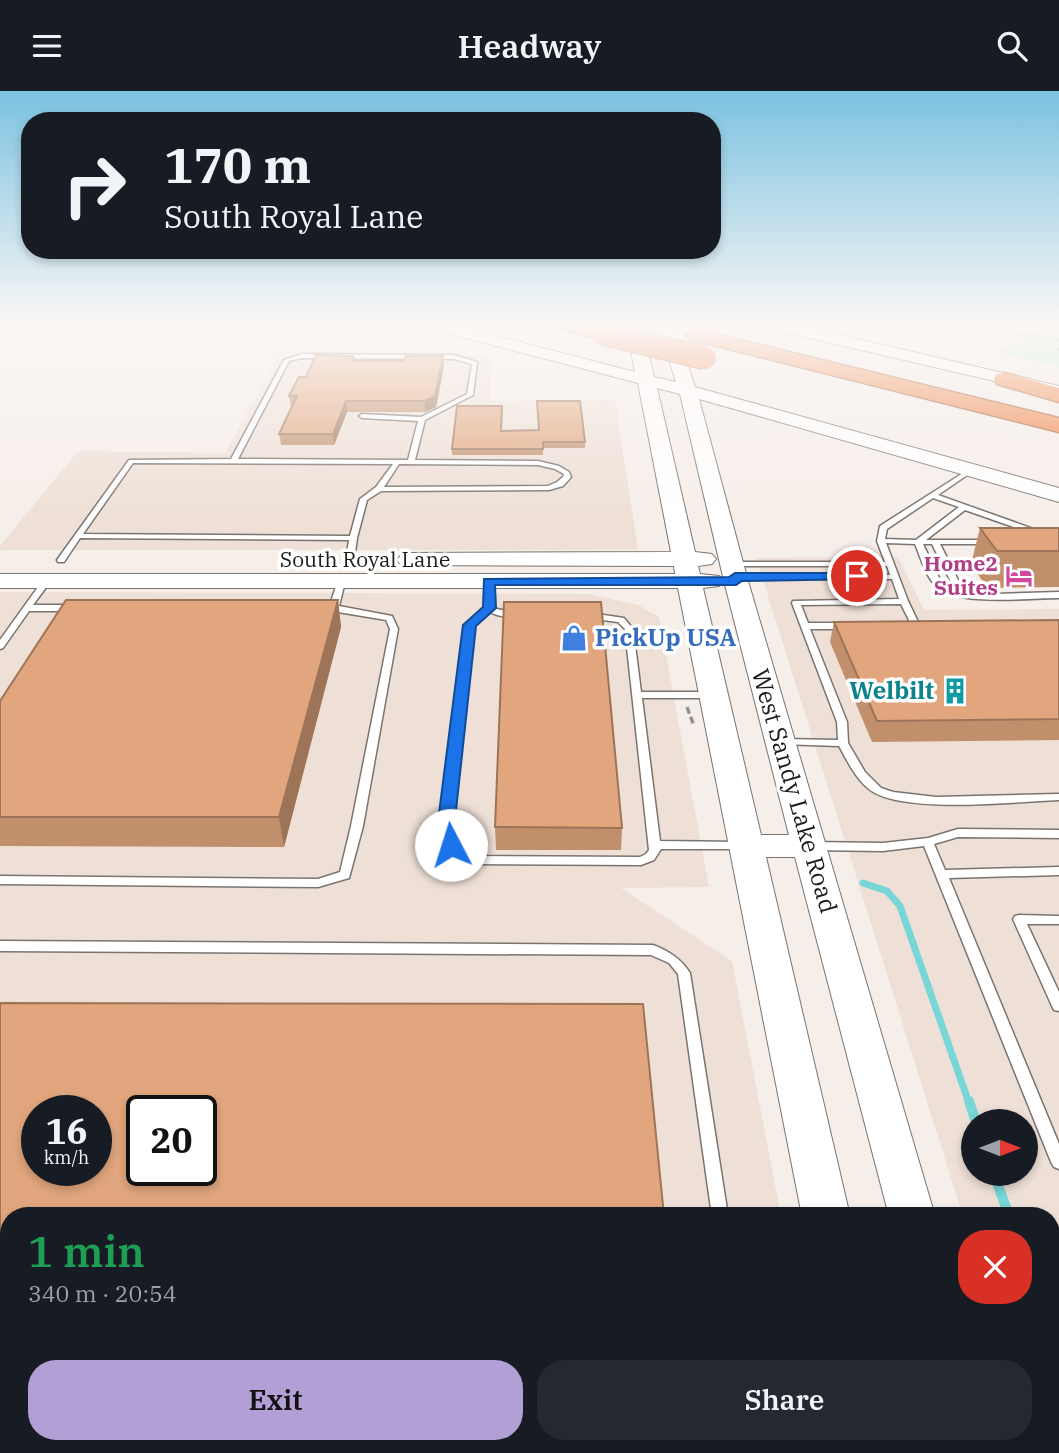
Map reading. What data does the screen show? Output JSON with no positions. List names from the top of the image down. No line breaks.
{"streets":{"main road":["South Royal Lane","West Sandy Lake Road"]},"crossings":[["South Royal Lane","West Sandy Lake Road"]],"places":{"hotel":["Home2 Suites"],"shop":["PickUp USA"],"building":["Welbilt"]},"north":"right","page":{"header":"Headway","turn":["170 m","South Royal Lane"],"speed":"16 km/h","limit":"20","heading":["1 min","340 m · 20:54"],"buttons":["Exit","Share"]}}
